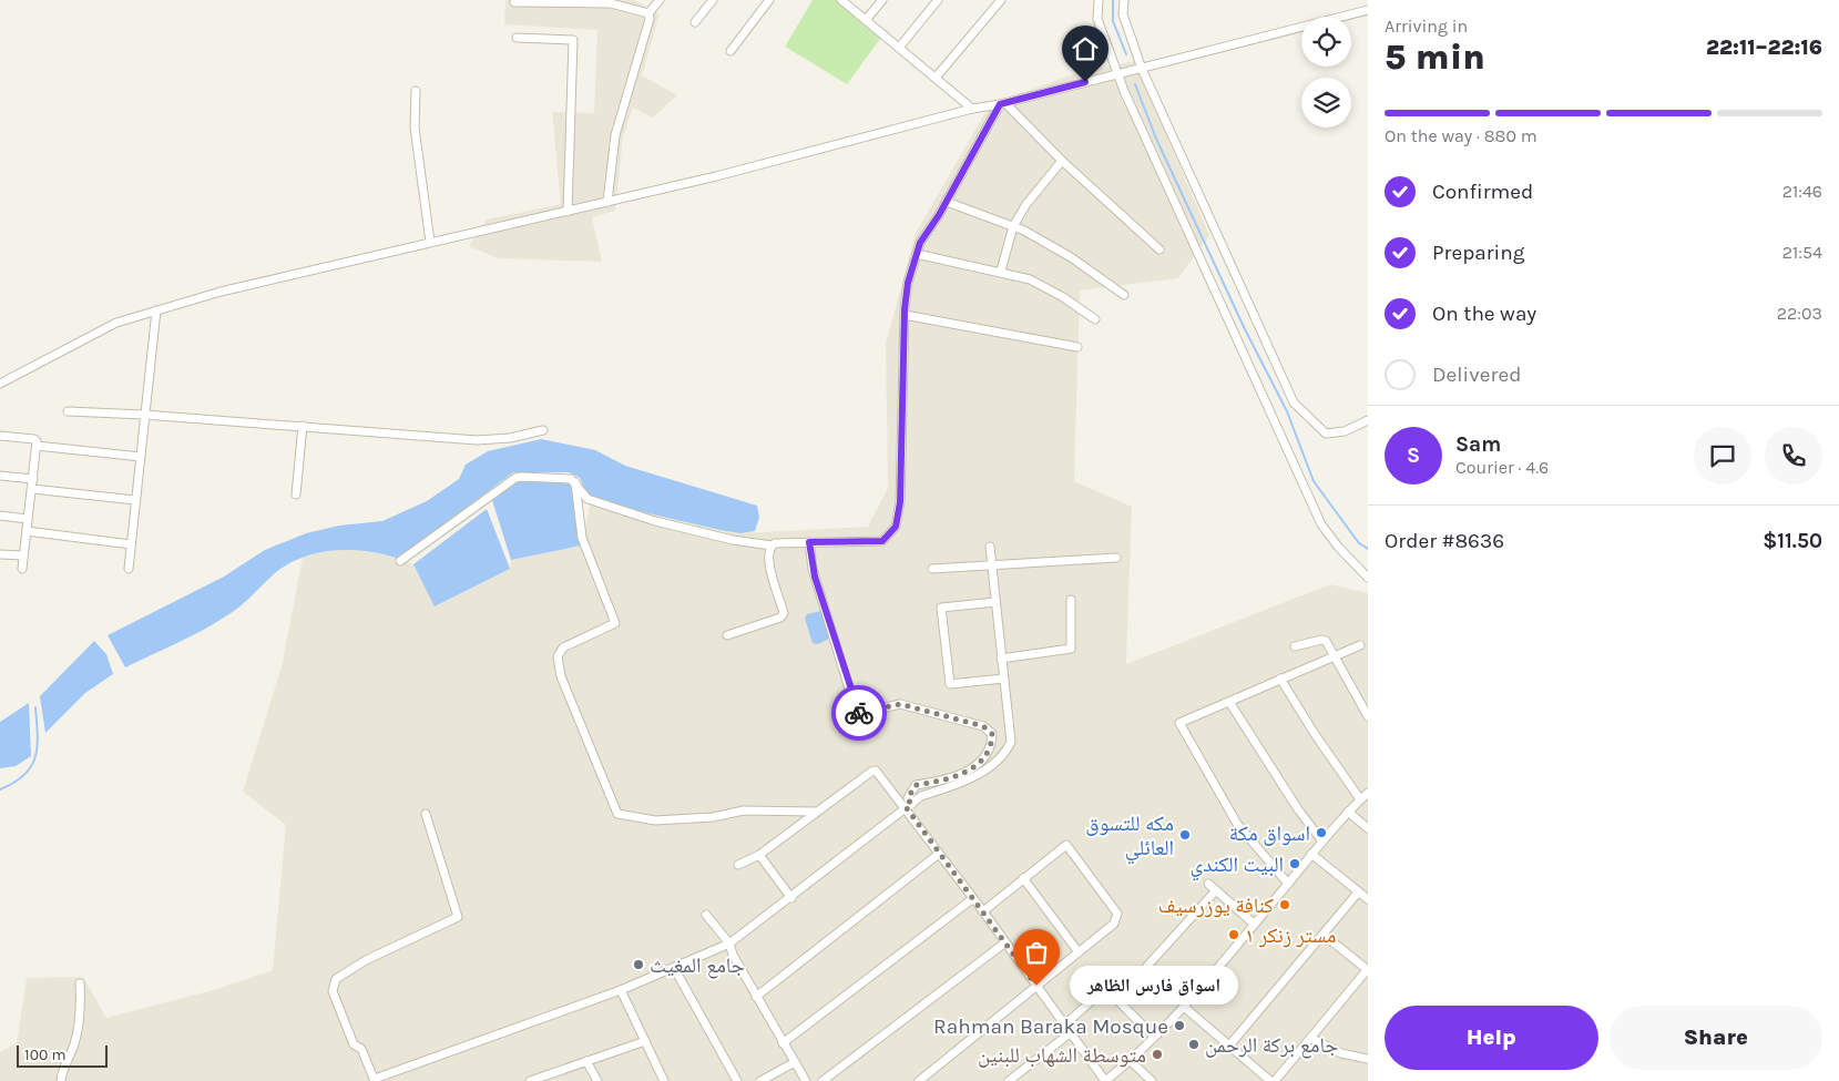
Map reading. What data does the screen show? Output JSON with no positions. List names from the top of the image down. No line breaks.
{"places":["اسواق مكة","مكه للتسوق العائلي","البيت الكندي","كنافة يوزرسيف","مستر زنكر ١","جامع المغيث","اسواق فارس الظاهر","Rahman Baraka Mosque","جامع بركة الرحمن","متوسطة الشهاب للبنين"],"scale_bar":"100 m","page":{"heading":["5 min","Arriving in","22:11–22:16"],"panel":["Sam","Courier · 4.6","Order #8636","$11.50"],"bar":"On the way · 880 m","list":[["Confirmed","21:46"],["Preparing","21:54"],["On the way","22:03"],"Delivered"],"round":"S","bubble":"اسواق فارس الظاهر","buttons":["Help","Share"],"scale":"100 m"}}
